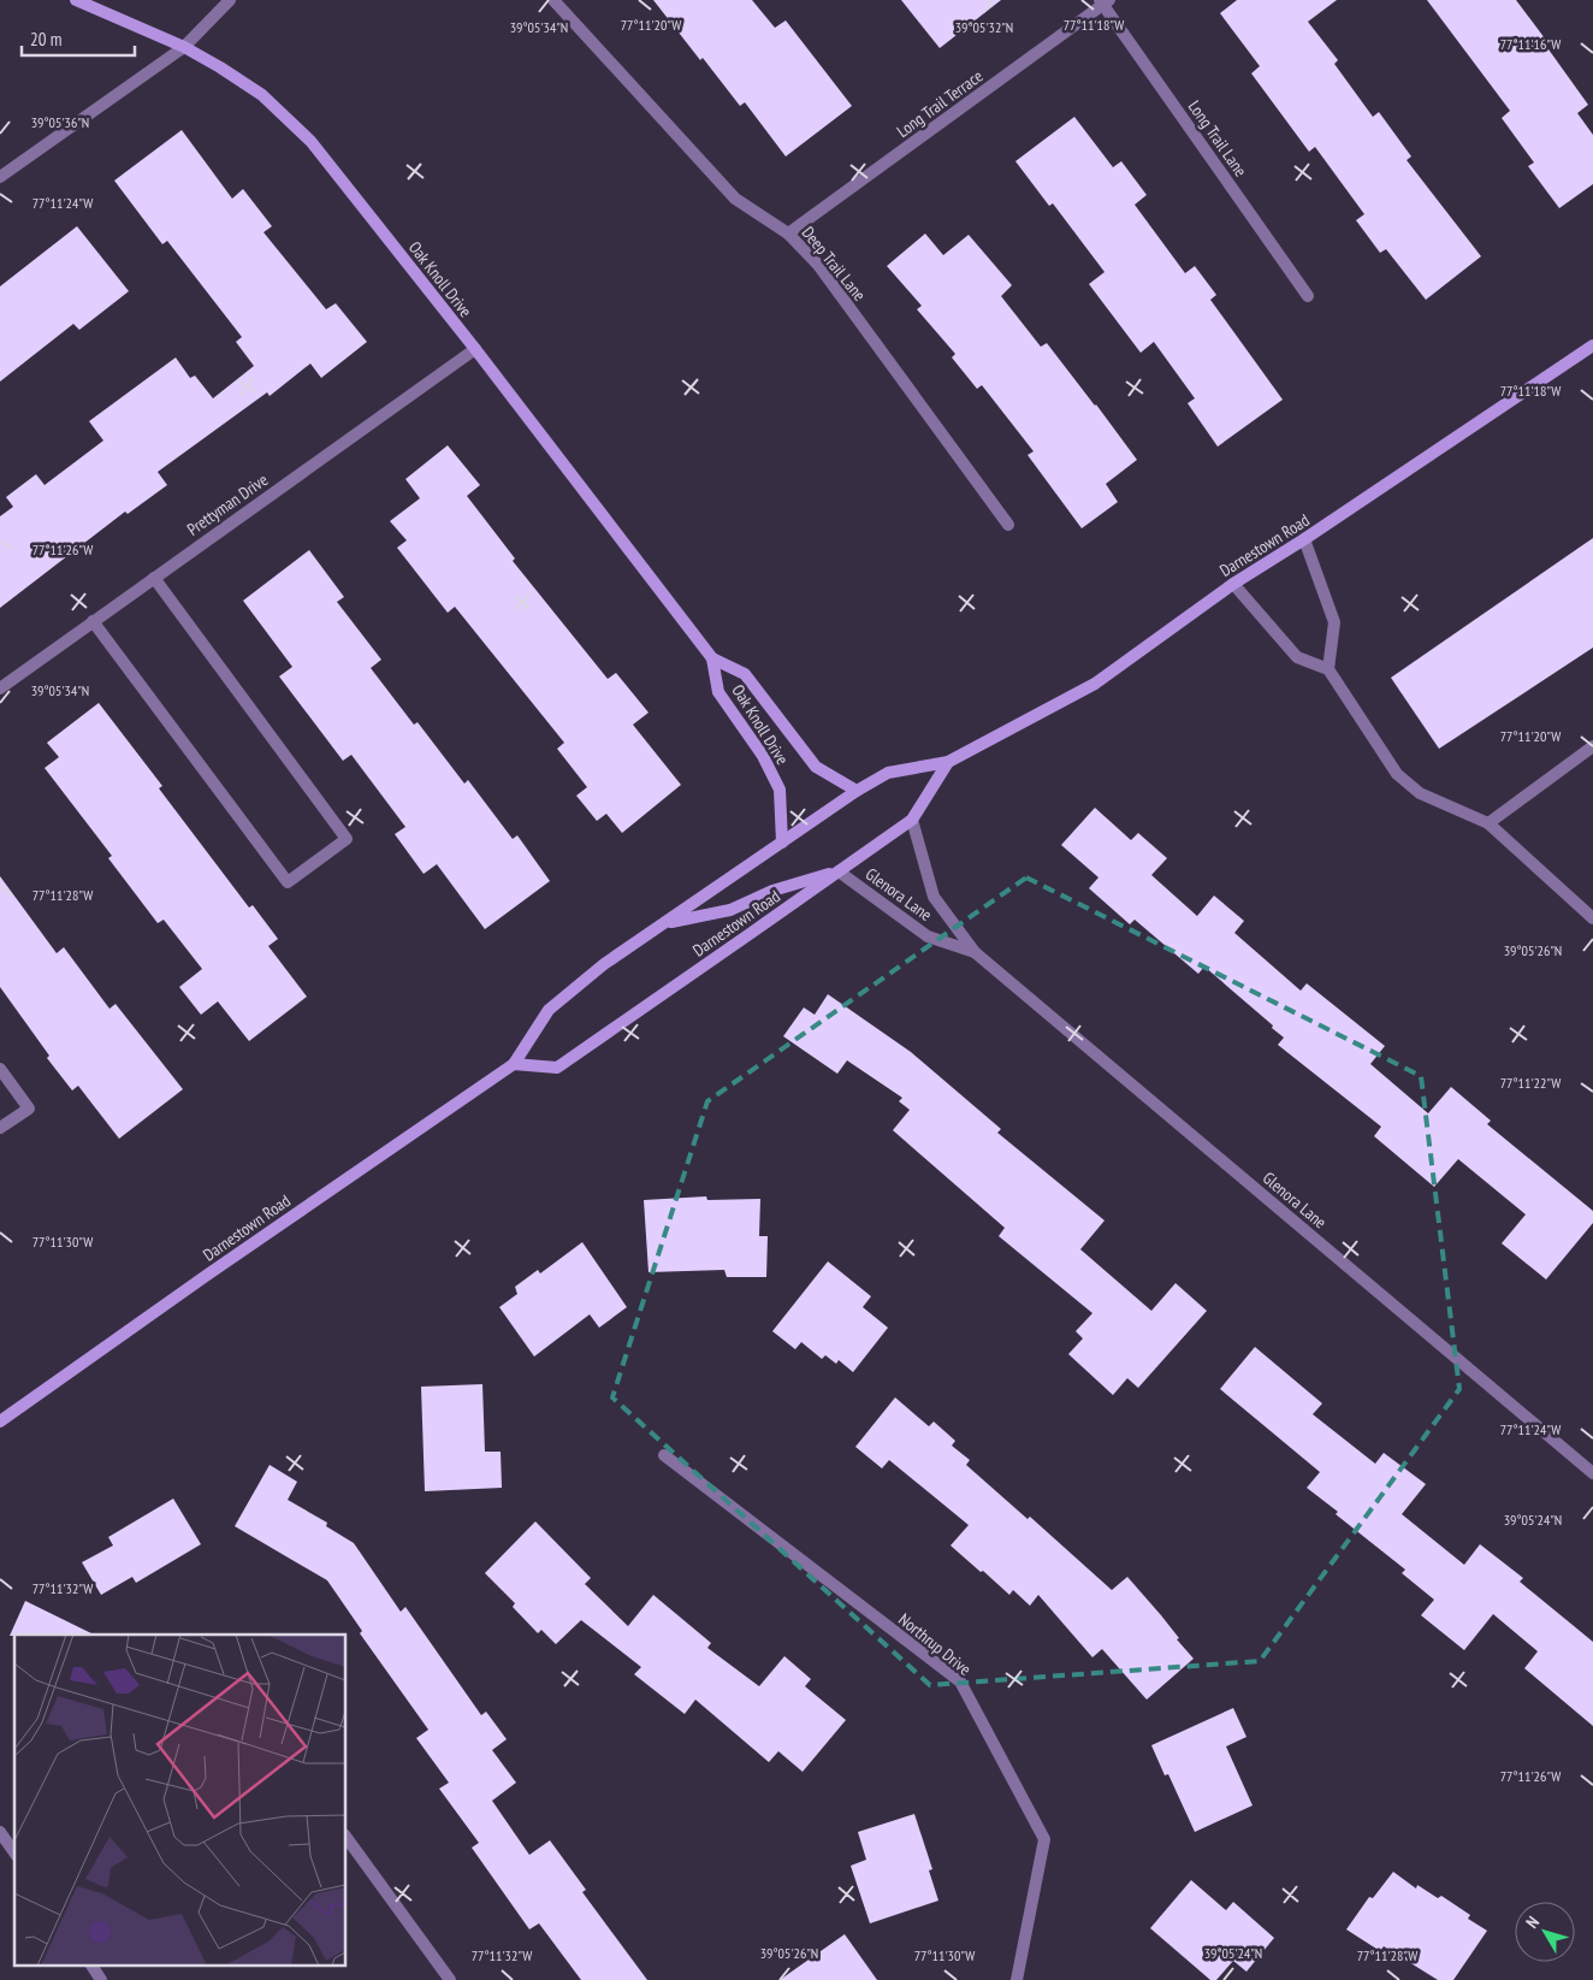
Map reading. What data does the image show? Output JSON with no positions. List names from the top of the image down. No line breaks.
{"streets":{"main road":["Oak Knoll Drive","Darnestown Road"],"street":["Long Trail Terrace","Long Trail Lane","Deep Trail Lane","Prettyman Drive","Glenora Lane","Northrup Drive"]},"crossings":[["Long Trail Terrace","Long Trail Lane"],["Long Trail Terrace","Deep Trail Lane"],["Oak Knoll Drive","Prettyman Drive"],["Oak Knoll Drive","Darnestown Road"],["Darnestown Road","Glenora Lane"]],"scale_bar":"20 m","north":"top left","coordinates":["77°11'20\"W","77°11'18\"W","39°05'34\"N","39°05'32\"N","77°11'16\"W","39°05'36\"N","77°11'24\"W","77°11'26\"W","77°11'28\"W","39°05'26\"N","77°11'22\"W","77°11'30\"W","39°05'24\"N","77°11'32\"W"]}
